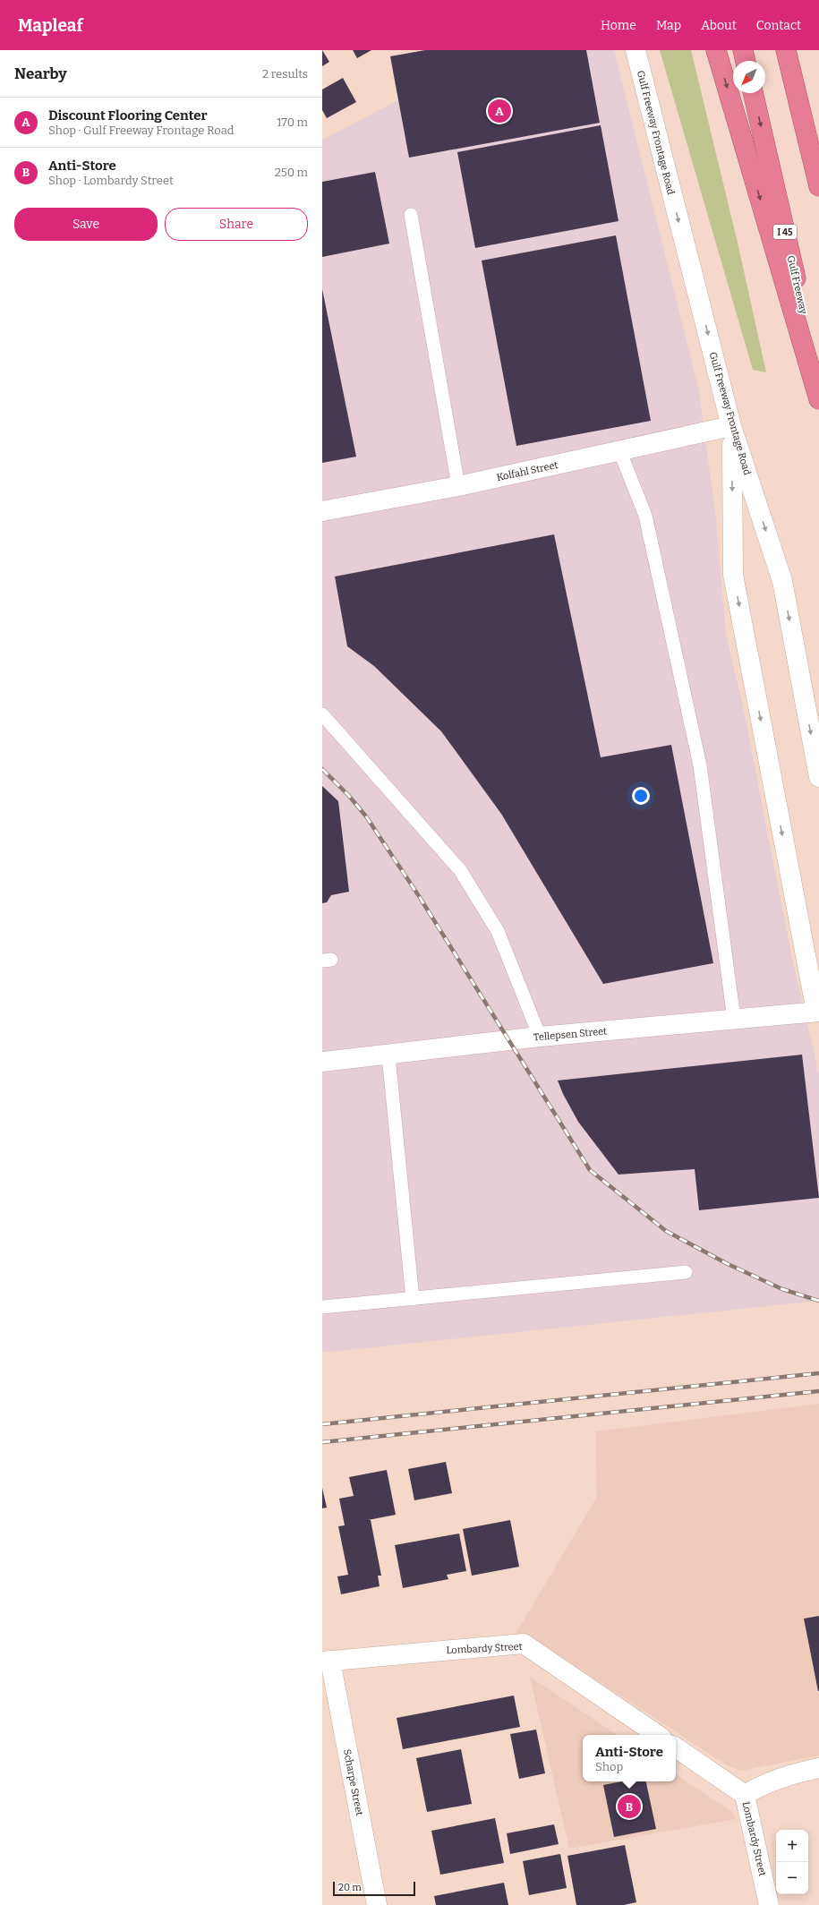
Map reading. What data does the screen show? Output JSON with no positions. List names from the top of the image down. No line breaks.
{"streets":{"highway":["I 45","Gulf Freeway"],"street":["Gulf Freeway Frontage Road","Kolfahl Street","Tellepsen Street","Lombardy Street","Scharpe Street"]},"crossings":[["Gulf Freeway Frontage Road","Kolfahl Street"],["Lombardy Street","Scharpe Street"]],"scale_bar":"20 m","north":"bottom left","page":{"header":"Mapleaf","nav":["Home","Map","About","Contact"],"heading":["Nearby","2 results"],"list":[{"mark":"A","name":"Discount Flooring Center","note":"Shop · Gulf Freeway Frontage Road","value":"170 m"},{"mark":"B","name":"Anti-Store","note":"Shop · Lombardy Street","value":"250 m"}],"pins":["A","B"],"buttons":["Save","Share"],"popup":["Anti-Store","Shop"],"map_buttons":["+","−"],"scale":"20 m"}}
